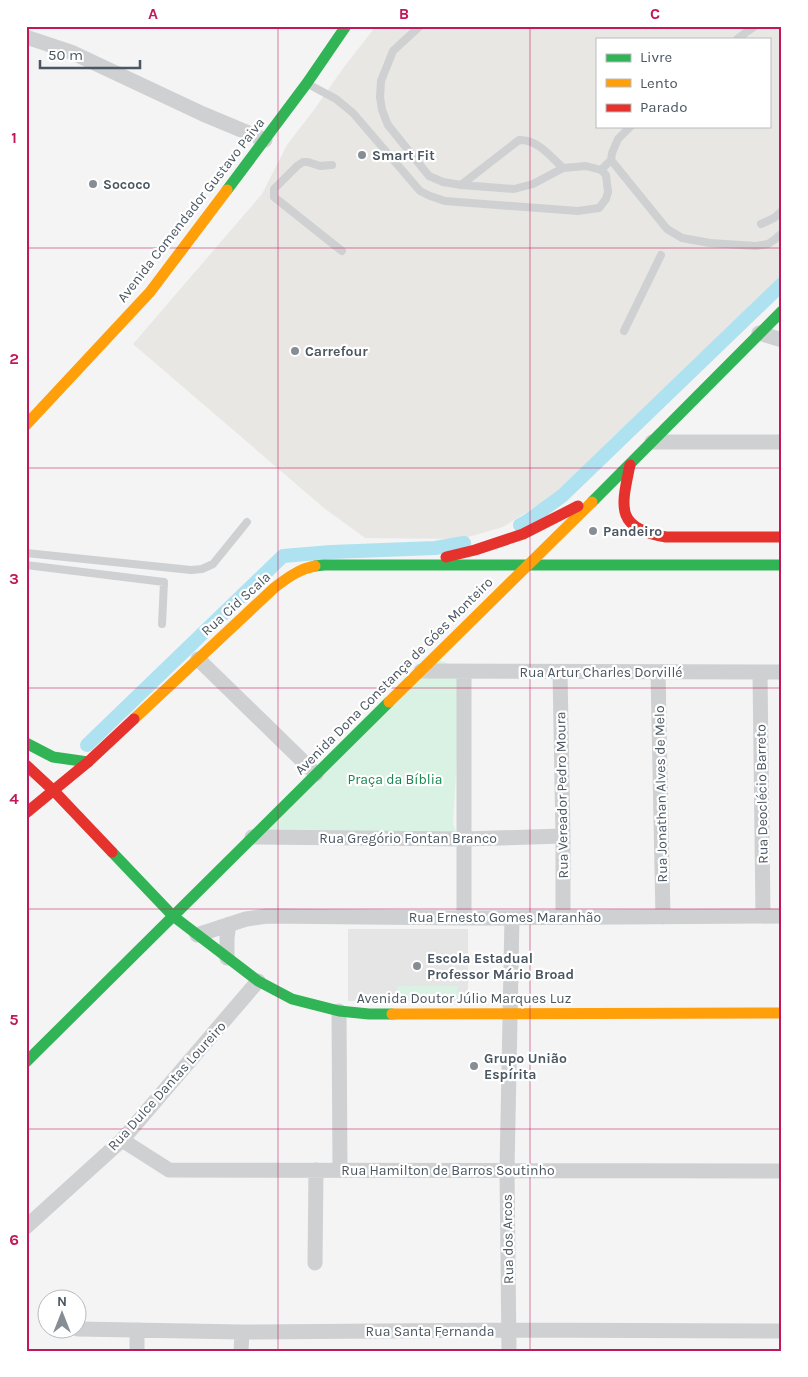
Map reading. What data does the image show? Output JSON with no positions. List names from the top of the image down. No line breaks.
{"streets":{"main road":["Avenida Comendador Gustavo Paiva","Rua Cid Scala","Avenida Dona Constança de Góes Monteiro","Avenida Doutor Júlio Marques Luz"],"street":["Rua Artur Charles Dorvillé","Rua Jonathan Alves de Melo","Rua Deoclécio Barreto","Rua Vereador Pedro Moura","Rua Gregório Fontan Branco","Rua Ernesto Gomes Maranhão","Rua Dulce Dantas Loureiro","Rua Hamilton de Barros Soutinho","Rua dos Arcos","Rua Santa Fernanda"]},"crossings":[["Rua Cid Scala","Avenida Dona Constança de Góes Monteiro"],["Rua Cid Scala","Avenida Doutor Júlio Marques Luz"],["Rua Artur Charles Dorvillé","Avenida Dona Constança de Góes Monteiro"],["Rua Artur Charles Dorvillé","Rua Jonathan Alves de Melo"],["Rua Artur Charles Dorvillé","Rua Deoclécio Barreto"],["Rua Artur Charles Dorvillé","Rua Vereador Pedro Moura"],["Avenida Dona Constança de Góes Monteiro","Rua Gregório Fontan Branco"],["Avenida Dona Constança de Góes Monteiro","Avenida Doutor Júlio Marques Luz"],["Rua Jonathan Alves de Melo","Rua Ernesto Gomes Maranhão"],["Rua Deoclécio Barreto","Rua Ernesto Gomes Maranhão"],["Rua Vereador Pedro Moura","Rua Gregório Fontan Branco"],["Rua Vereador Pedro Moura","Rua Ernesto Gomes Maranhão"],["Rua Ernesto Gomes Maranhão","Avenida Doutor Júlio Marques Luz"],["Rua Ernesto Gomes Maranhão","Rua dos Arcos"],["Avenida Doutor Júlio Marques Luz","Rua Dulce Dantas Loureiro"],["Avenida Doutor Júlio Marques Luz","Rua dos Arcos"],["Rua Dulce Dantas Loureiro","Rua Hamilton de Barros Soutinho"],["Rua Hamilton de Barros Soutinho","Rua dos Arcos"],["Rua dos Arcos","Rua Santa Fernanda"]],"parks":["Praça da Bíblia"],"places":["Smart Fit","Sococo","Carrefour","Pandeiro","Escola Estadual Professor Mário Broad","Grupo União Espírita"],"legend":["Livre","Lento","Parado"],"scale_bar":"50 m","north":"top","grid":{"columns":["A","B","C"],"rows":["1","2","3","4","5","6"]}}
